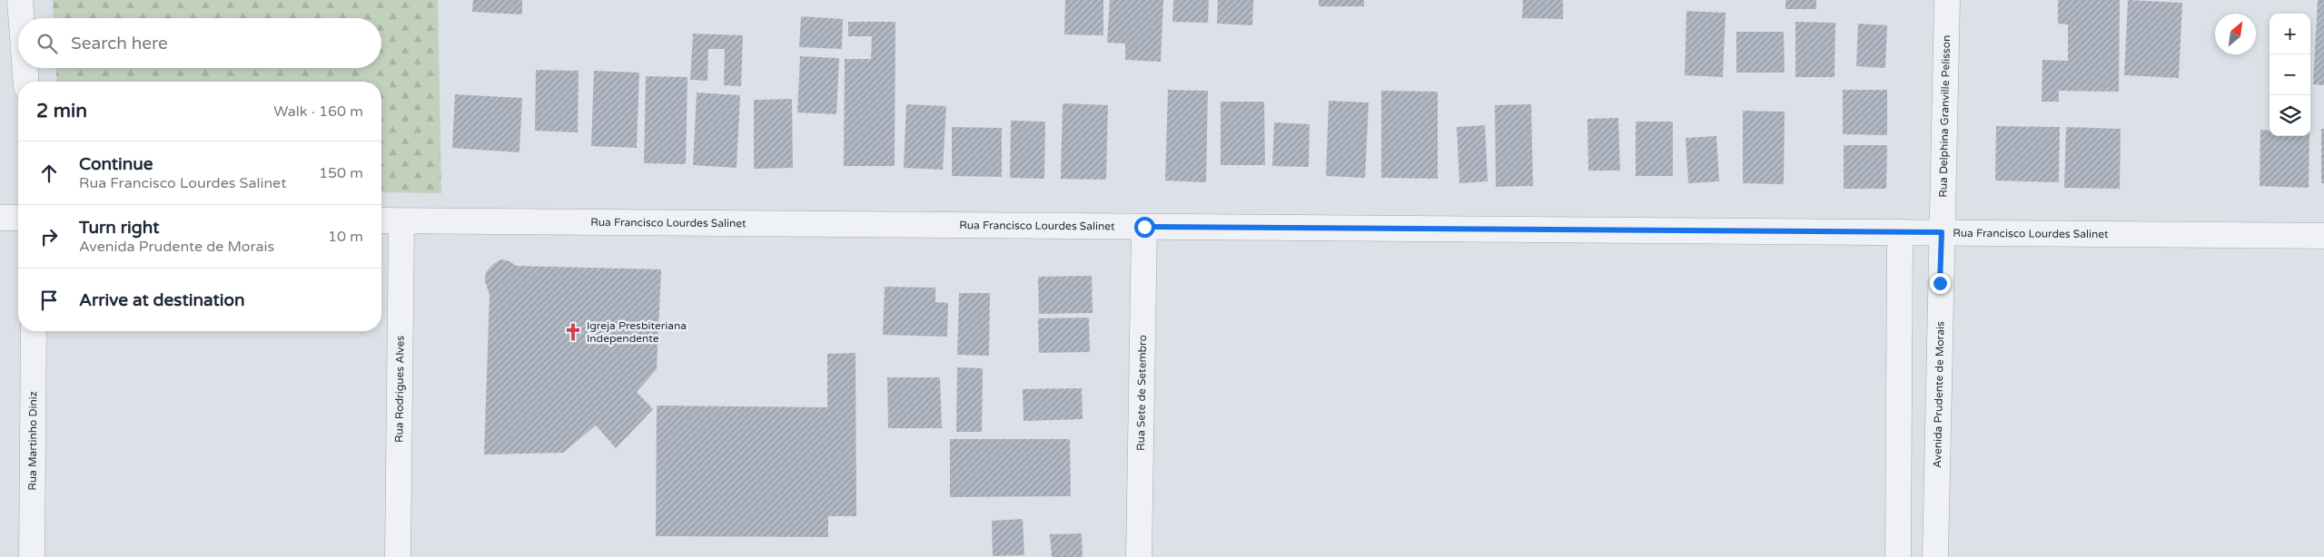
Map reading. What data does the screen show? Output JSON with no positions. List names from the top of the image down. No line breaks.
{"streets":{"street":["Rua Delphina Granville Pelisson","Rua Francisco Lourdes Salinet","Rua Rodrigues Alves","Rua Sete de Setembro","Avenida Prudente de Morais","Rua Martinho Diniz"]},"crossings":[["Rua Delphina Granville Pelisson","Rua Francisco Lourdes Salinet"],["Rua Delphina Granville Pelisson","Avenida Prudente de Morais"],["Rua Francisco Lourdes Salinet","Rua Rodrigues Alves"],["Rua Francisco Lourdes Salinet","Rua Sete de Setembro"],["Rua Francisco Lourdes Salinet","Avenida Prudente de Morais"]],"places":{"church":["Igreja Presbiteriana Independente"]},"north":"top right","page":{"map_buttons":["+","−"],"search":"Search here","heading":["2 min","Walk · 160 m"],"list":[["Continue","Rua Francisco Lourdes Salinet","150 m"],["Turn right","Avenida Prudente de Morais","10 m"],"Arrive at destination"]}}
